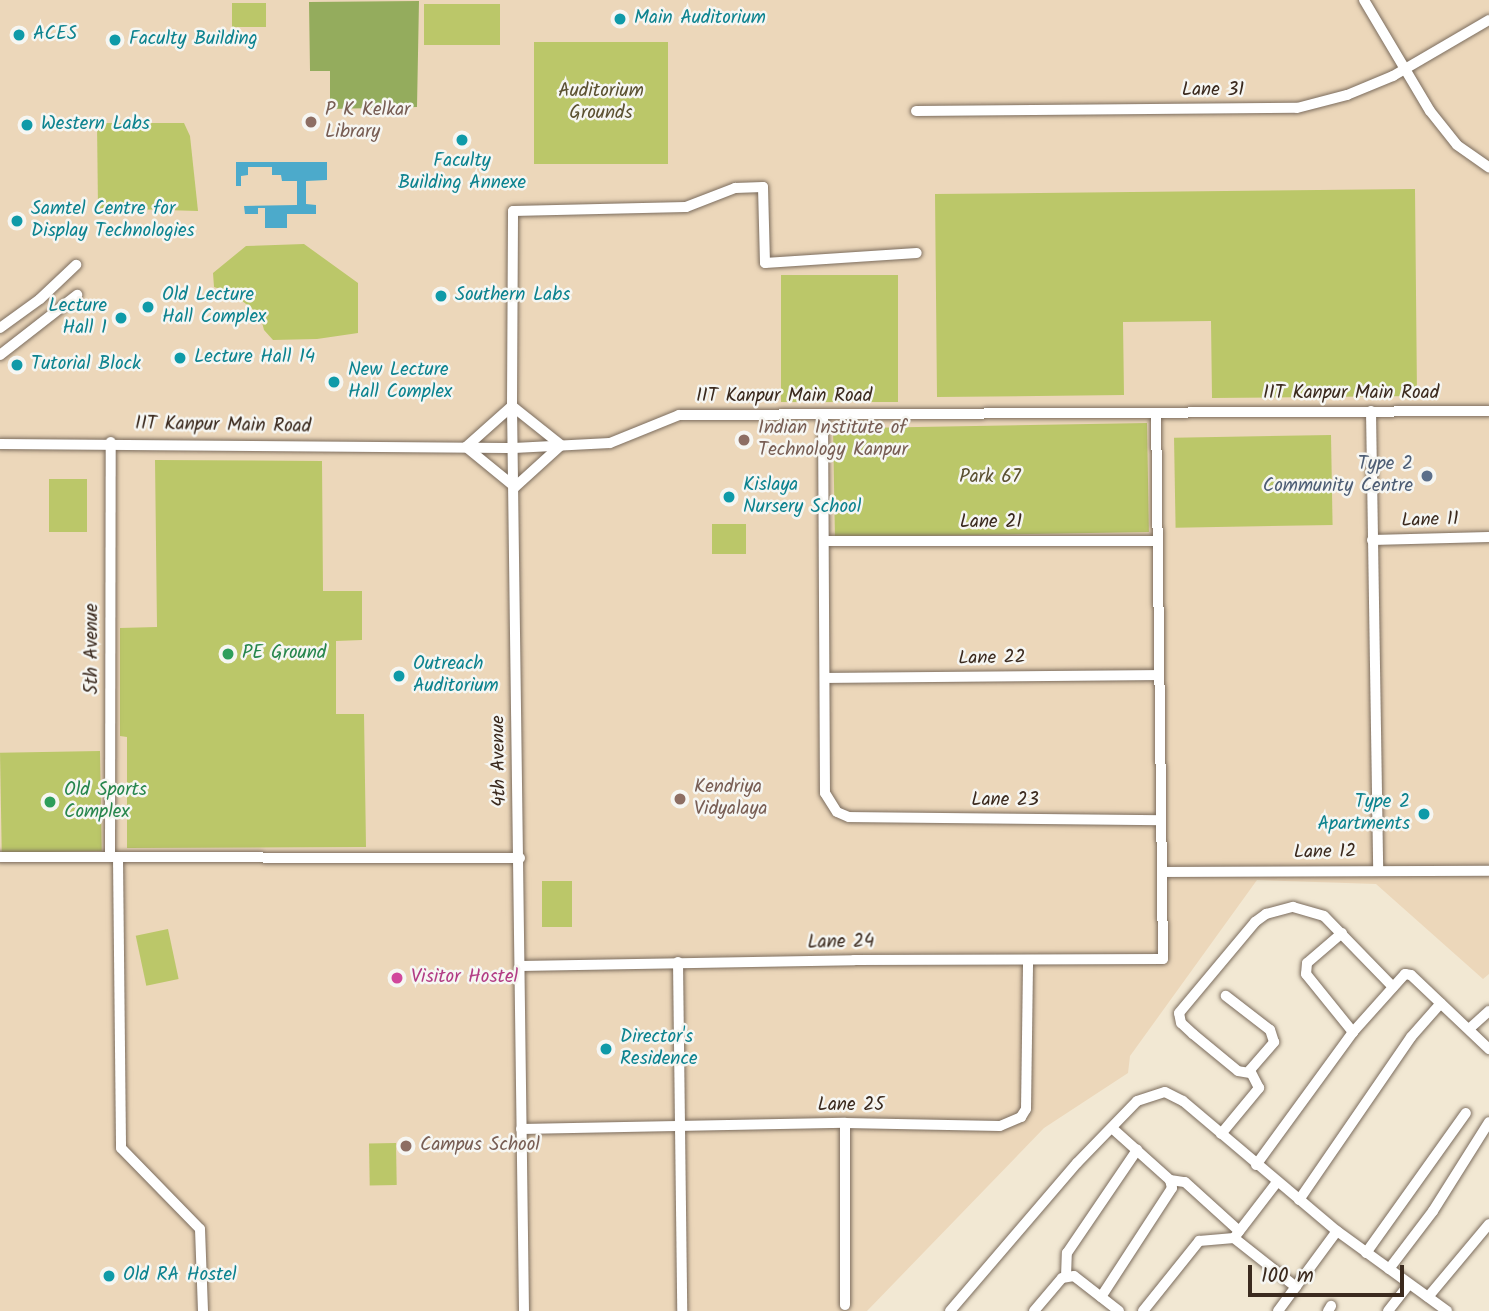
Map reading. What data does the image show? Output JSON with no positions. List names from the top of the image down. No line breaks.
{"streets":{"street":["Lane 31","IIT Kanpur Main Road","Lane 11","Lane 21","5th Avenue","Lane 22","4th Avenue","Lane 23","Lane 12","Lane 24","Lane 25"]},"crossings":[["IIT Kanpur Main Road","5th Avenue"],["IIT Kanpur Main Road","4th Avenue"],["Lane 22","Lane 23"],["4th Avenue","Lane 24"],["4th Avenue","Lane 25"],["Lane 12","Lane 24"],["Lane 24","Lane 25"]],"parks":["Auditorium Grounds","Park 67"],"places":["Main Auditorium","ACES","Faculty Building","P K Kelkar Library","Western Labs","Faculty Building Annexe","Samtel Centre for Display Technologies","Southern Labs","Old Lecture Hall Complex","Lecture Hall 1","Lecture Hall 14","Tutorial Block","New Lecture Hall Complex","Indian Institute of Technology Kanpur","Type 2 Community Centre","Kislaya Nursery School","PE Ground","Outreach Auditorium","Kendriya Vidyalaya","Old Sports Complex","Type 2 Apartments","Visitor Hostel","Director's Residence","Campus School","Old RA Hostel"],"scale_bar":"100 m"}
